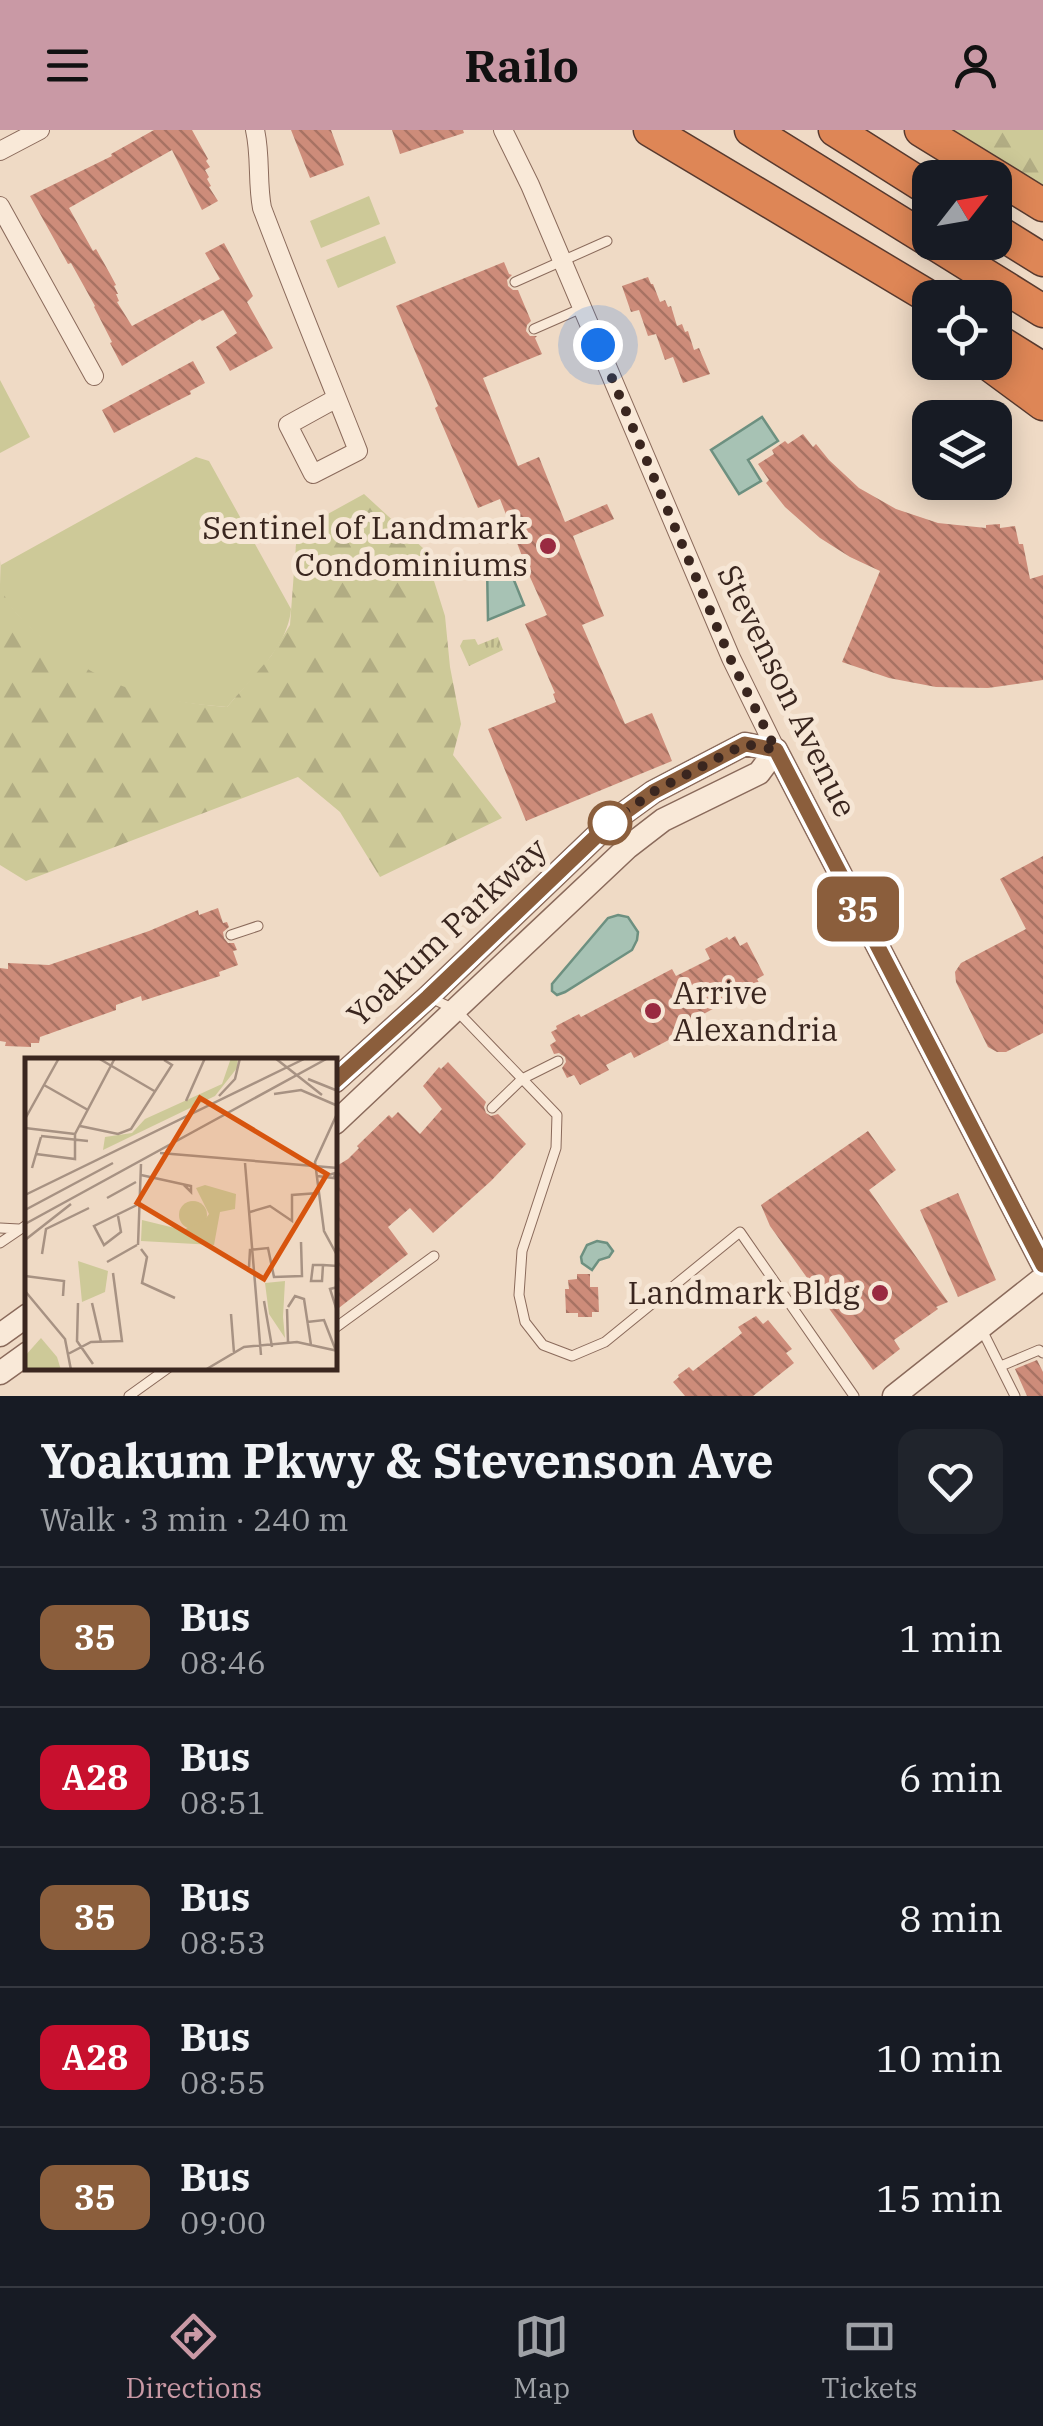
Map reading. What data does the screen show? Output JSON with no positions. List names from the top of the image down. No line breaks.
{"streets":{"street":["Stevenson Avenue","Yoakum Parkway"]},"crossings":[["Stevenson Avenue","Yoakum Parkway"]],"places":["Sentinel of Landmark Condominiums","Arrive Alexandria","Landmark Bldg"],"lines":["bus line 35"],"north":"top right","page":{"header":"Railo","on_map":"35","heading":["Yoakum Pkwy & Stevenson Ave","Walk · 3 min · 240 m"],"list":[{"mark":"35","name":"Bus","note":"08:46","value":"1 min"},{"mark":"A28","name":"Bus","note":"08:51","value":"6 min"},{"mark":"35","name":"Bus","note":"08:53","value":"8 min"},{"mark":"A28","name":"Bus","note":"08:55","value":"10 min"},{"mark":"35","name":"Bus","note":"09:00","value":"15 min"}],"tabs":["Directions","Map","Tickets"]}}
